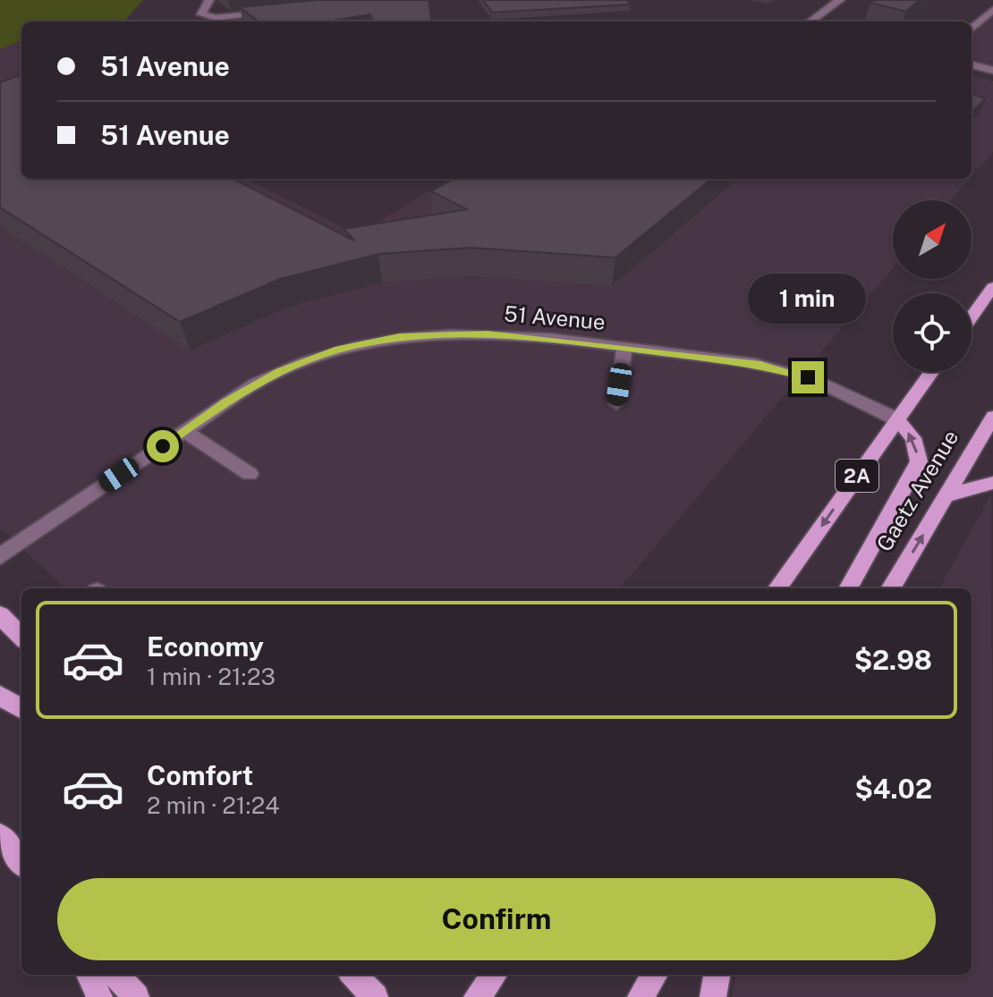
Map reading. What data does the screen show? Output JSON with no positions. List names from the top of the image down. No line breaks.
{"streets":{"main road":["2A","Gaetz Avenue"],"street":["51 Avenue"]},"crossings":[["51 Avenue","2A"]],"north":"top right","page":{"banner":["51 Avenue","51 Avenue"],"bubble":"1 min","list":[{"name":"Economy","note":"1 min · 21:23","value":"$2.98"},{"name":"Comfort","note":"2 min · 21:24","value":"$4.02"}],"buttons":"Confirm"}}
